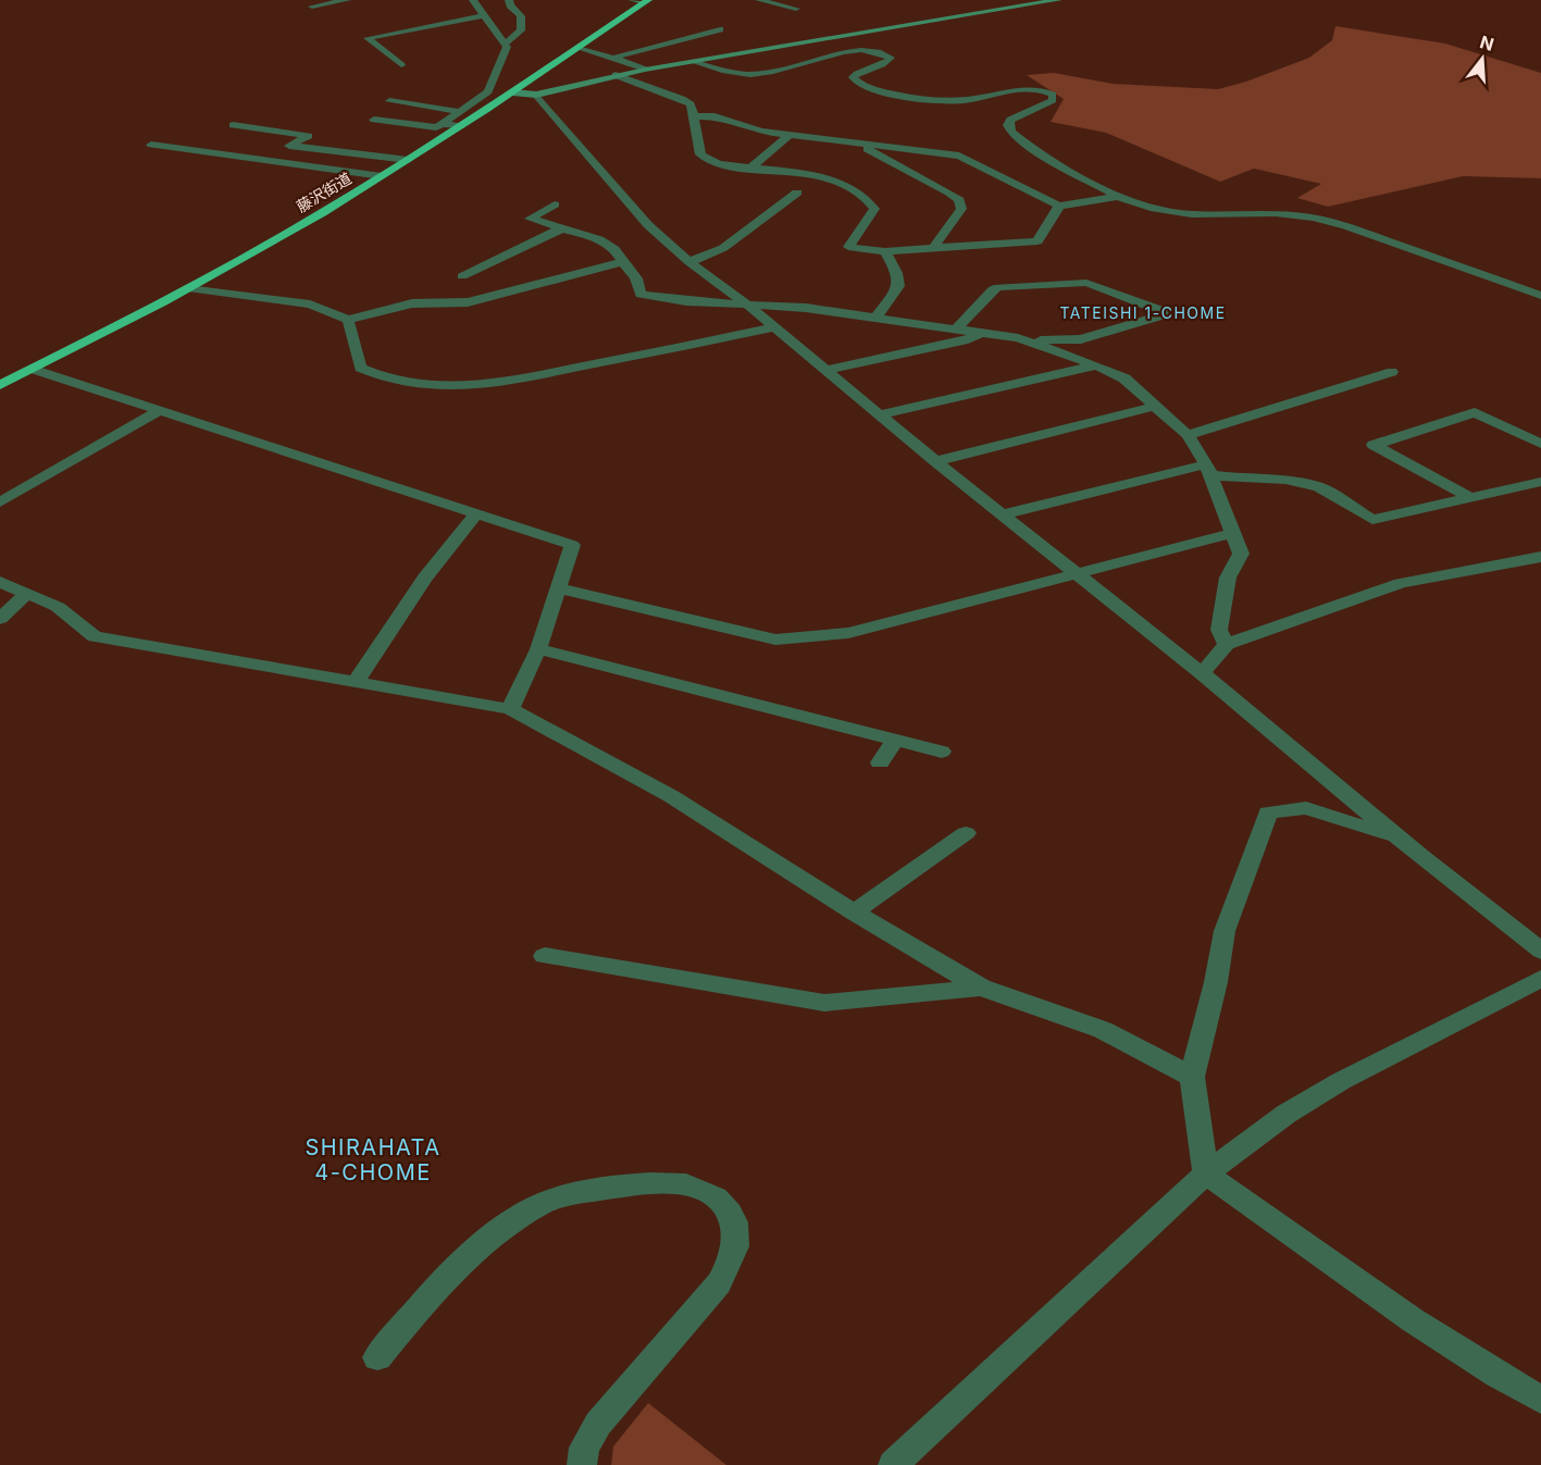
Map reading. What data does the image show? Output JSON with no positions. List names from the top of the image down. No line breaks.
{"streets":{"highway":["藤沢街道"]},"districts":["TATEISHI 1-CHOME","SHIRAHATA 4-CHOME"],"north":"top"}
